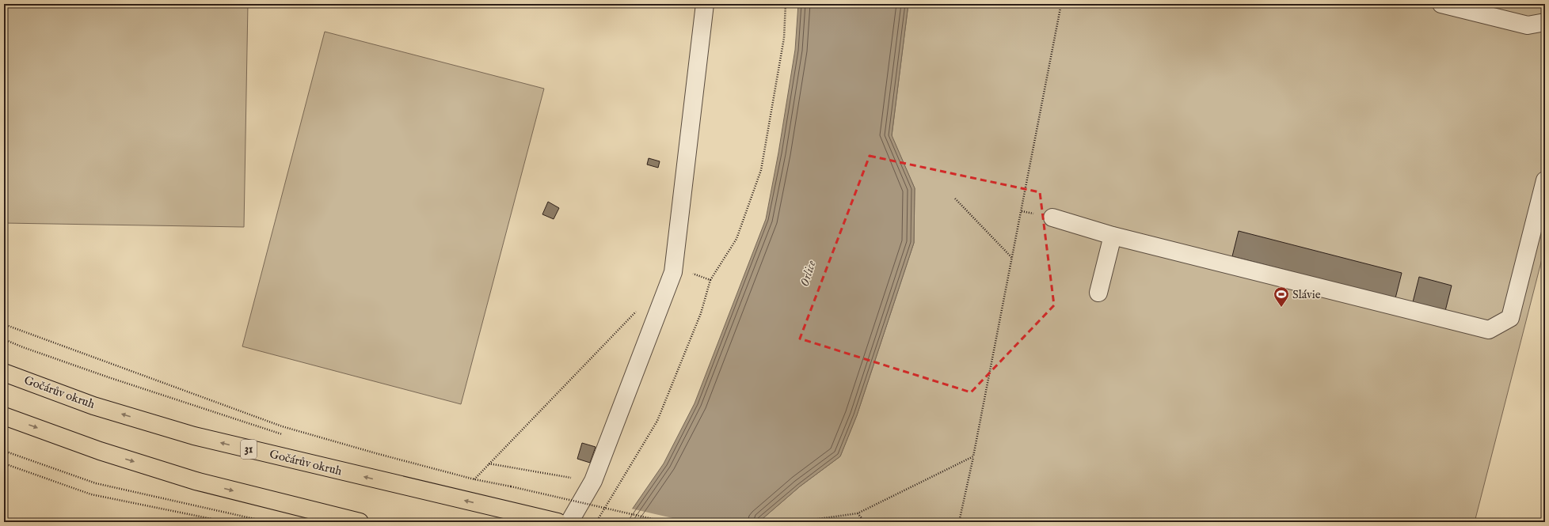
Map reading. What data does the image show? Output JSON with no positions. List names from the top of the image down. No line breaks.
{"streets":{"main road":["Gočárův okruh","31"]},"water":["Orlice"],"places":{"sports":["Slávie"]}}
